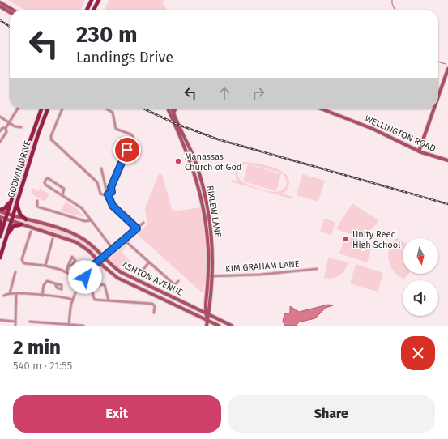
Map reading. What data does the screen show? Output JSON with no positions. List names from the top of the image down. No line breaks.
{"streets":{"main road":["WELLINGTON ROAD","GODWIN DRIVE","RIXLEW LANE","ASHTON AVENUE"],"street":["KIM GRAHAM LANE"]},"crossings":[["GODWIN DRIVE","ASHTON AVENUE"],["RIXLEW LANE","KIM GRAHAM LANE"],["RIXLEW LANE","ASHTON AVENUE"]],"places":["Manassas Church of God","Unity Reed High School"],"north":"bottom","page":{"turn":["230 m","Landings Drive"],"heading":["2 min","540 m · 21:55"],"buttons":["Exit","Share"]}}
